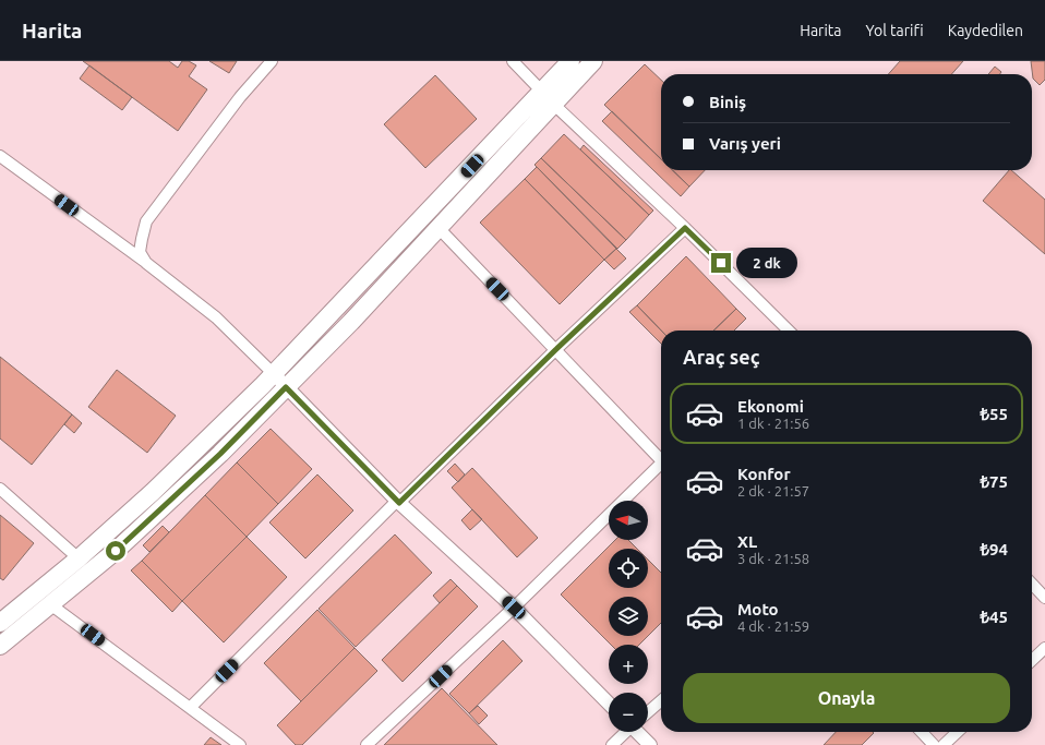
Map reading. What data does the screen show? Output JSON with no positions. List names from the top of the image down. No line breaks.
{"north":"left","page":{"header":"Harita","nav":["Harita","Yol tarifi","Kaydedilen"],"banner":["Biniş","Varış yeri"],"bubble":"2 dk","heading":"Araç seç","list":[{"name":"Ekonomi","note":"1 dk · 21:56","value":"₺55"},{"name":"Konfor","note":"2 dk · 21:57","value":"₺75"},{"name":"XL","note":"3 dk · 21:58","value":"₺94"},{"name":"Moto","note":"4 dk · 21:59","value":"₺45"}],"map_buttons":["+","−"],"buttons":"Onayla"}}
